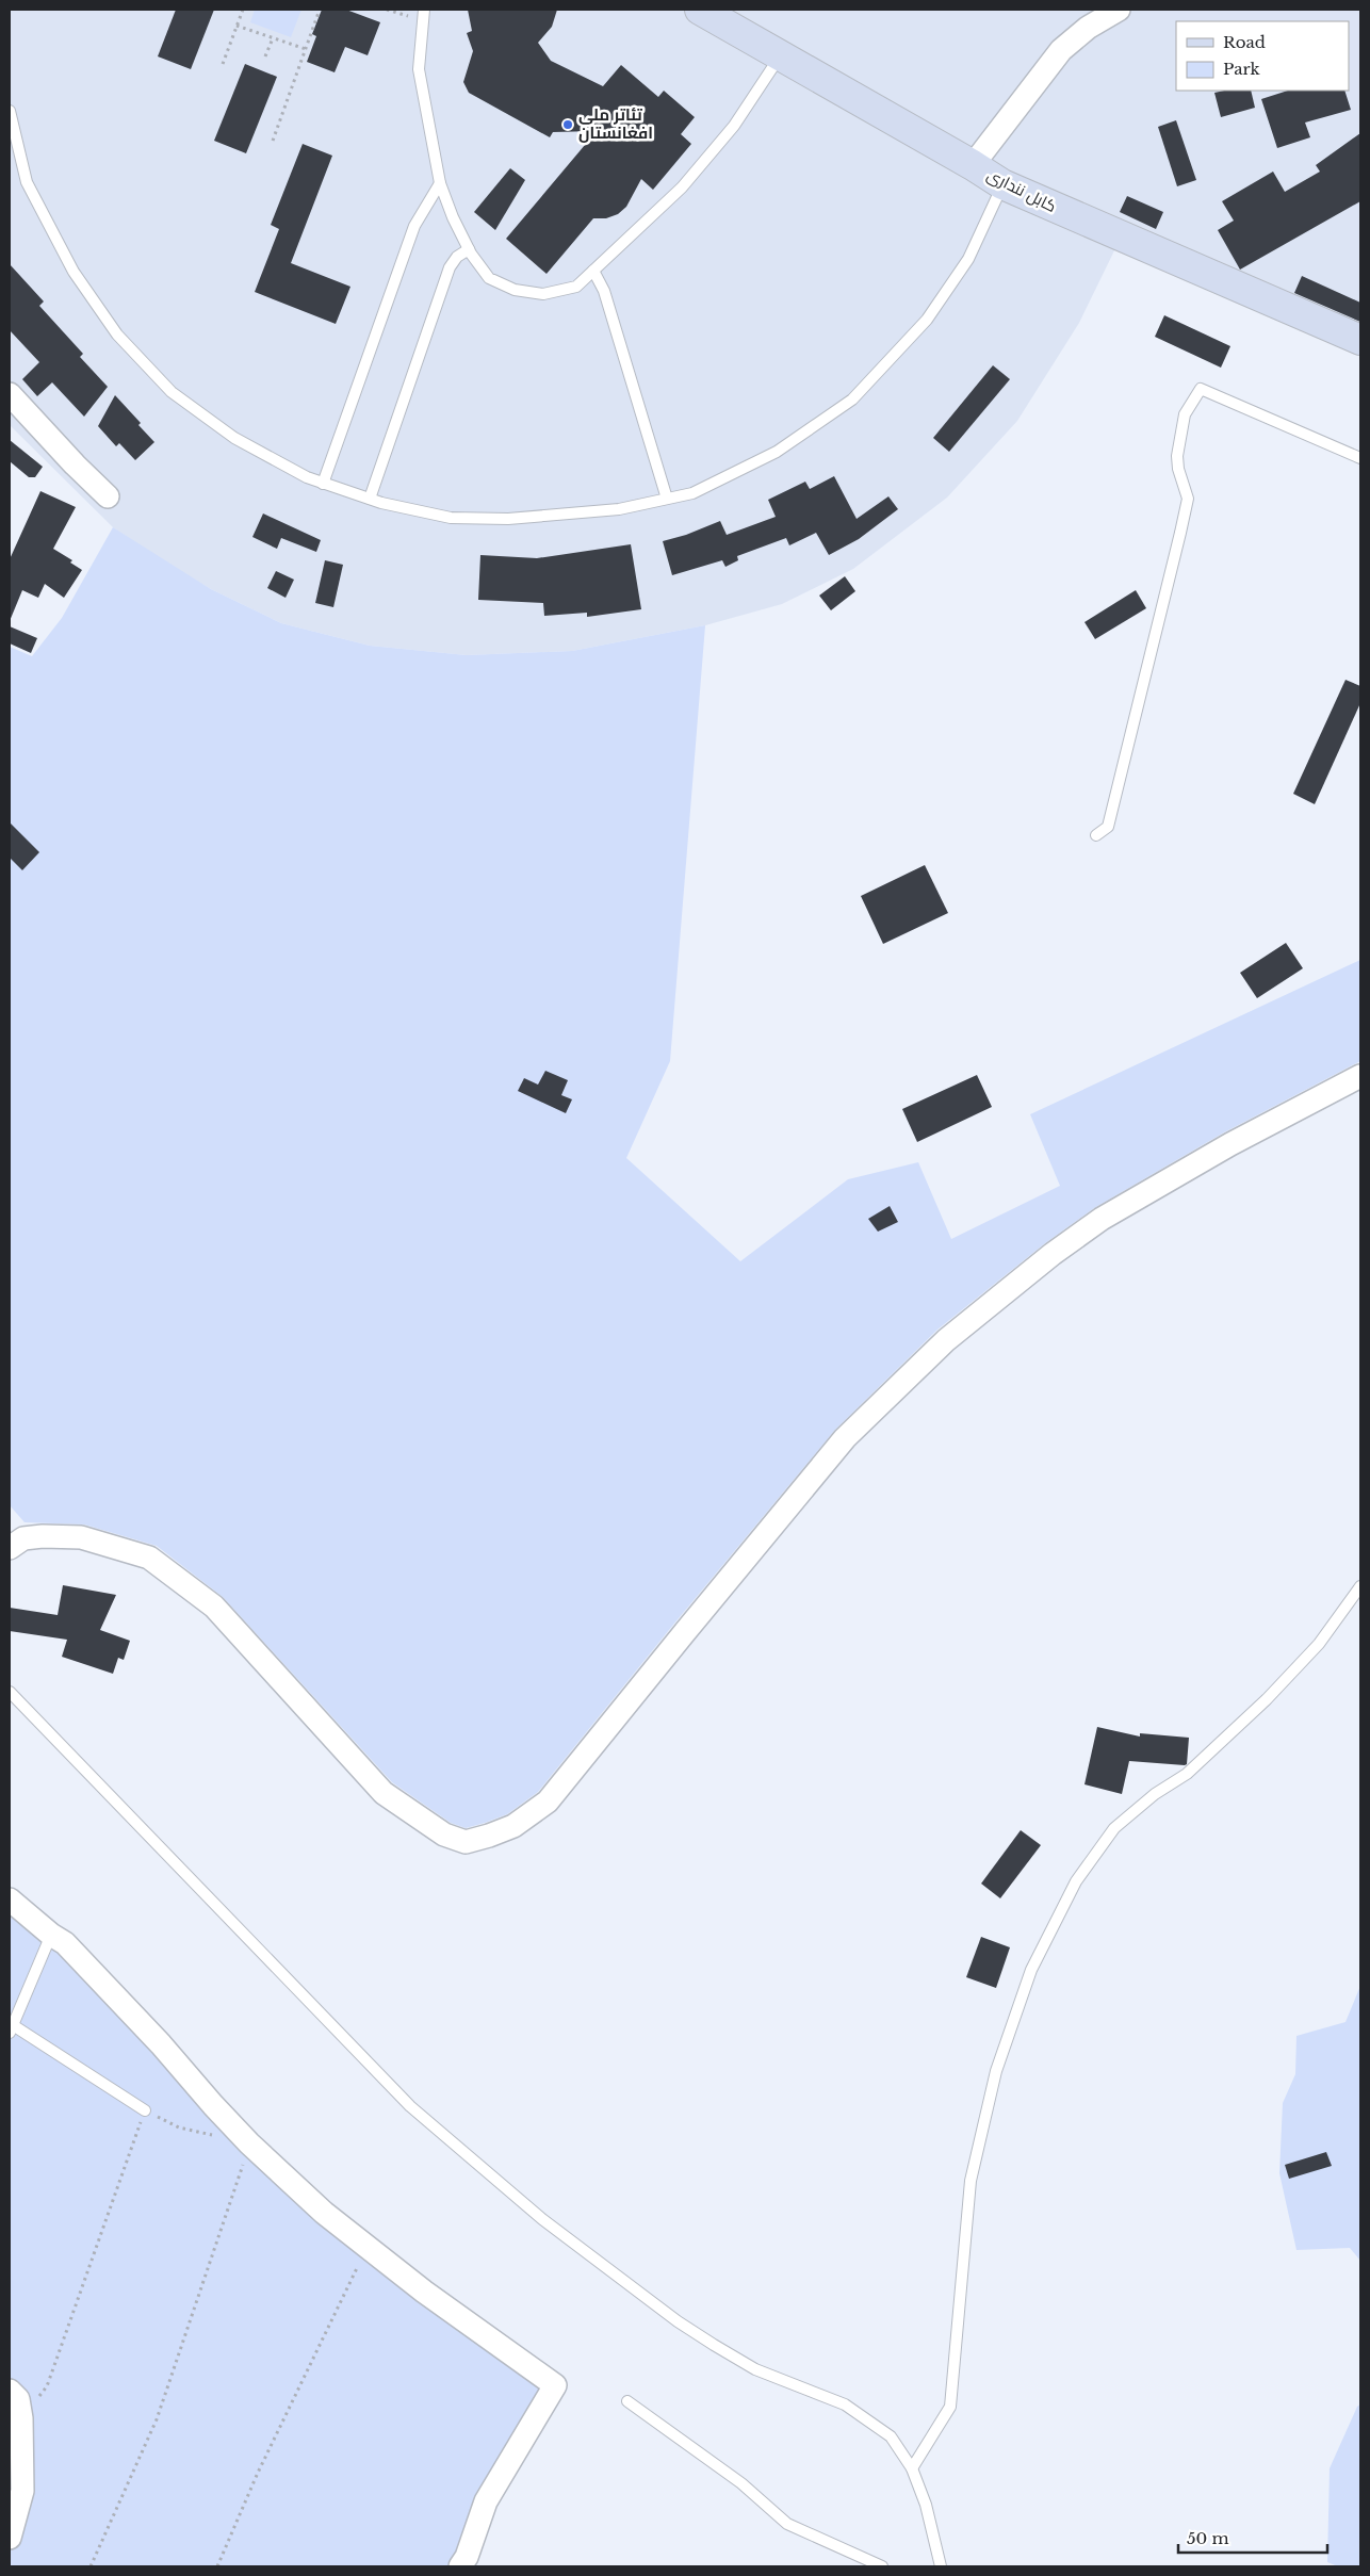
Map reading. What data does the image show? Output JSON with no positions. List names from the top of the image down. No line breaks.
{"streets":{"street":["کابل ننداری"]},"places":["تئاتر ملی افغانستان"],"legend":["Road","Park"],"scale_bar":"50 m"}
